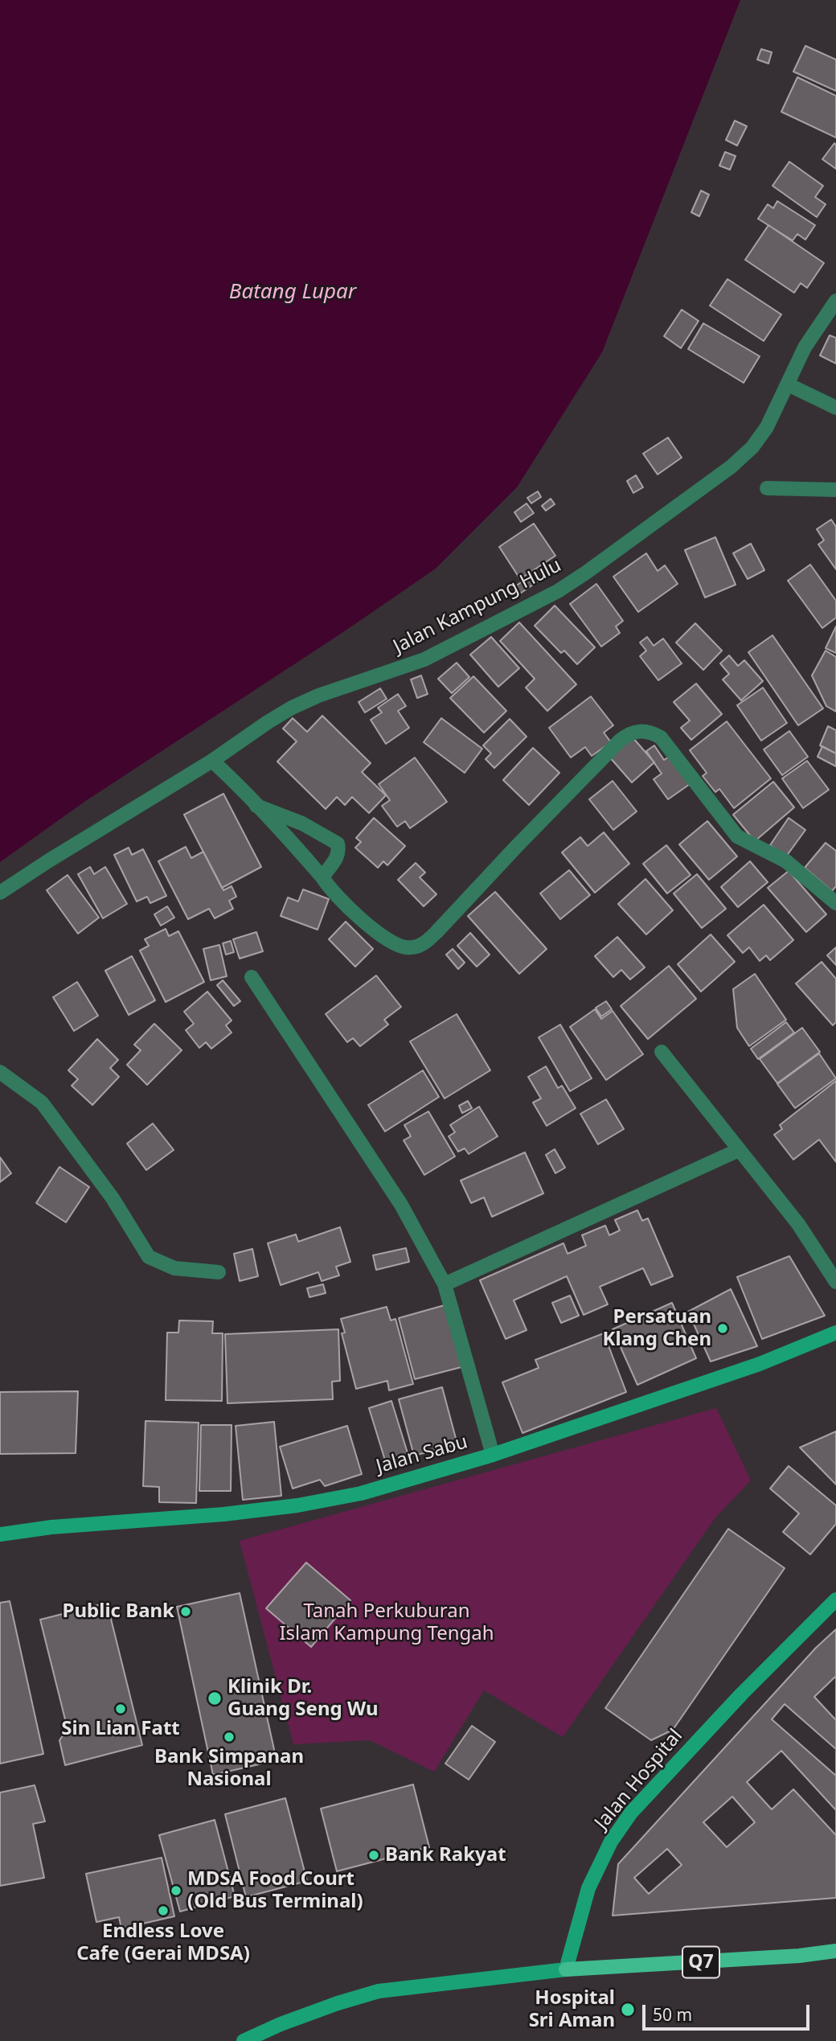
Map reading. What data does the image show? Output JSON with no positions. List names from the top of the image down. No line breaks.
{"streets":{"main road":["Q7"],"street":["Jalan Kampung Hulu","Jalan Sabu","Jalan Hospital"]},"crossings":[["Jalan Hospital","Q7"]],"water":["Batang Lupar"],"parks":["Tanah Perkuburan Islam Kampung Tengah"],"places":["Persatuan Klang Chen","Public Bank","Klinik Dr. Guang Seng Wu","Sin Lian Fatt","Bank Simpanan Nasional","Bank Rakyat","MDSA Food Court (Old Bus Terminal)","Endless Love Cafe (Gerai MDSA)","Hospital Sri Aman"],"scale_bar":"50 m"}
